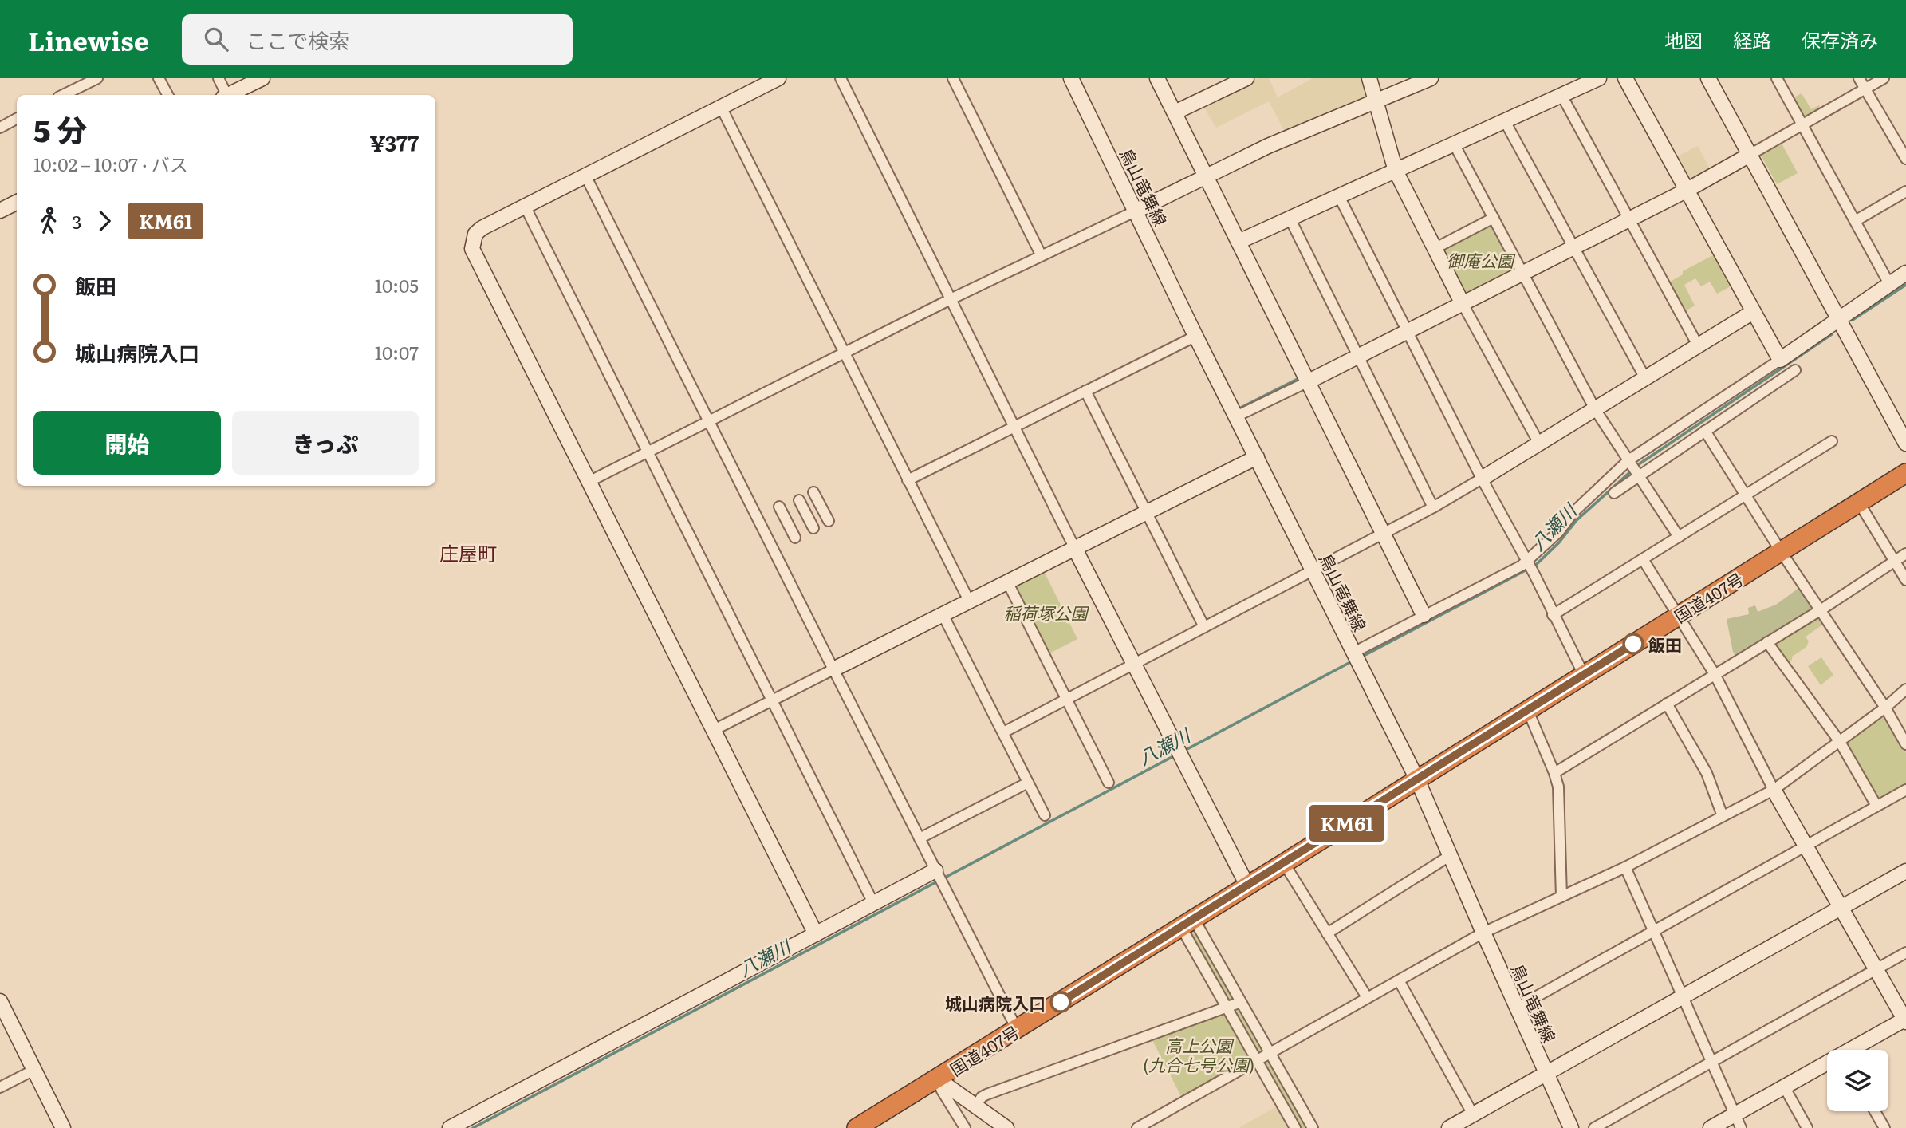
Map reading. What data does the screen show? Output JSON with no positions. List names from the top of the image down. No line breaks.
{"streets":{"highway":["国道407号"],"street":["鳥山竜舞線"]},"crossings":[["鳥山竜舞線","国道407号"]],"districts":["庄屋町"],"water":["八瀬川"],"parks":["御庵公園","稲荷塚公園","高上公園 (九合七号公園)"],"places":["飯田","城山病院入口"],"lines":["bus line KM61"],"page":{"header":"Linewise","search":"ここで検索","nav":["地図","経路","保存済み"],"on_map":"KM61","heading":["5 分","10:02 – 10:07 · バス","¥377"],"legs":["3","KM61"],"list":[{"name":"飯田","value":"10:05"},{"name":"城山病院入口","value":"10:07"}],"buttons":["開始","きっぷ"]}}
